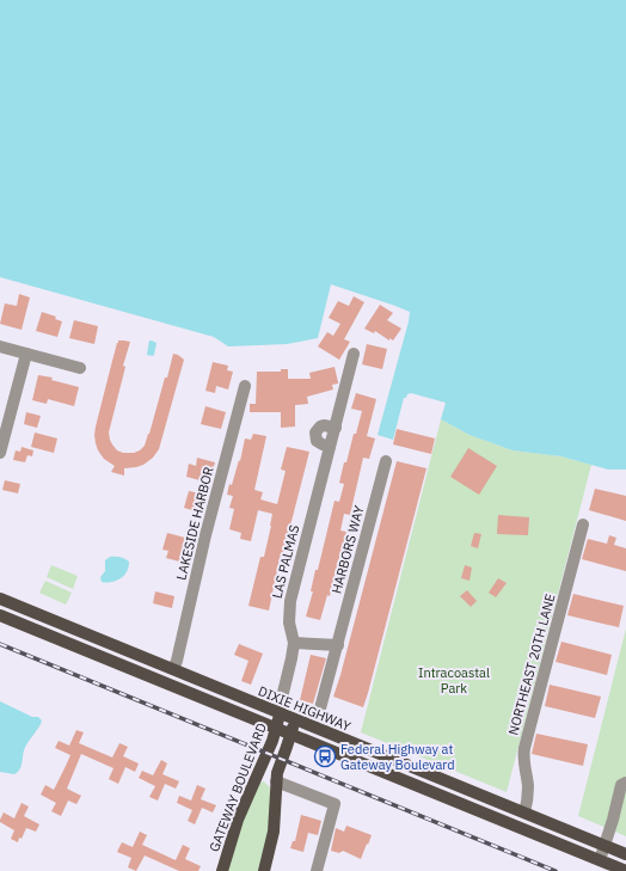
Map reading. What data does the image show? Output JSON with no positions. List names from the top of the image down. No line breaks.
{"streets":{"main road":["DIXIE HIGHWAY","GATEWAY BOULEVARD"],"street":["LAKESIDE HARBOR","HARBORS WAY","LAS PALMAS","NORTHEAST 20TH LANE"]},"crossings":[["LAKESIDE HARBOR","DIXIE HIGHWAY"],["LAS PALMAS","DIXIE HIGHWAY"],["LAS PALMAS","GATEWAY BOULEVARD"],["NORTHEAST 20TH LANE","DIXIE HIGHWAY"],["DIXIE HIGHWAY","GATEWAY BOULEVARD"]],"parks":["Intracoastal Park"],"places":{"bus stop":["Federal Highway at Gateway Boulevard"]}}
